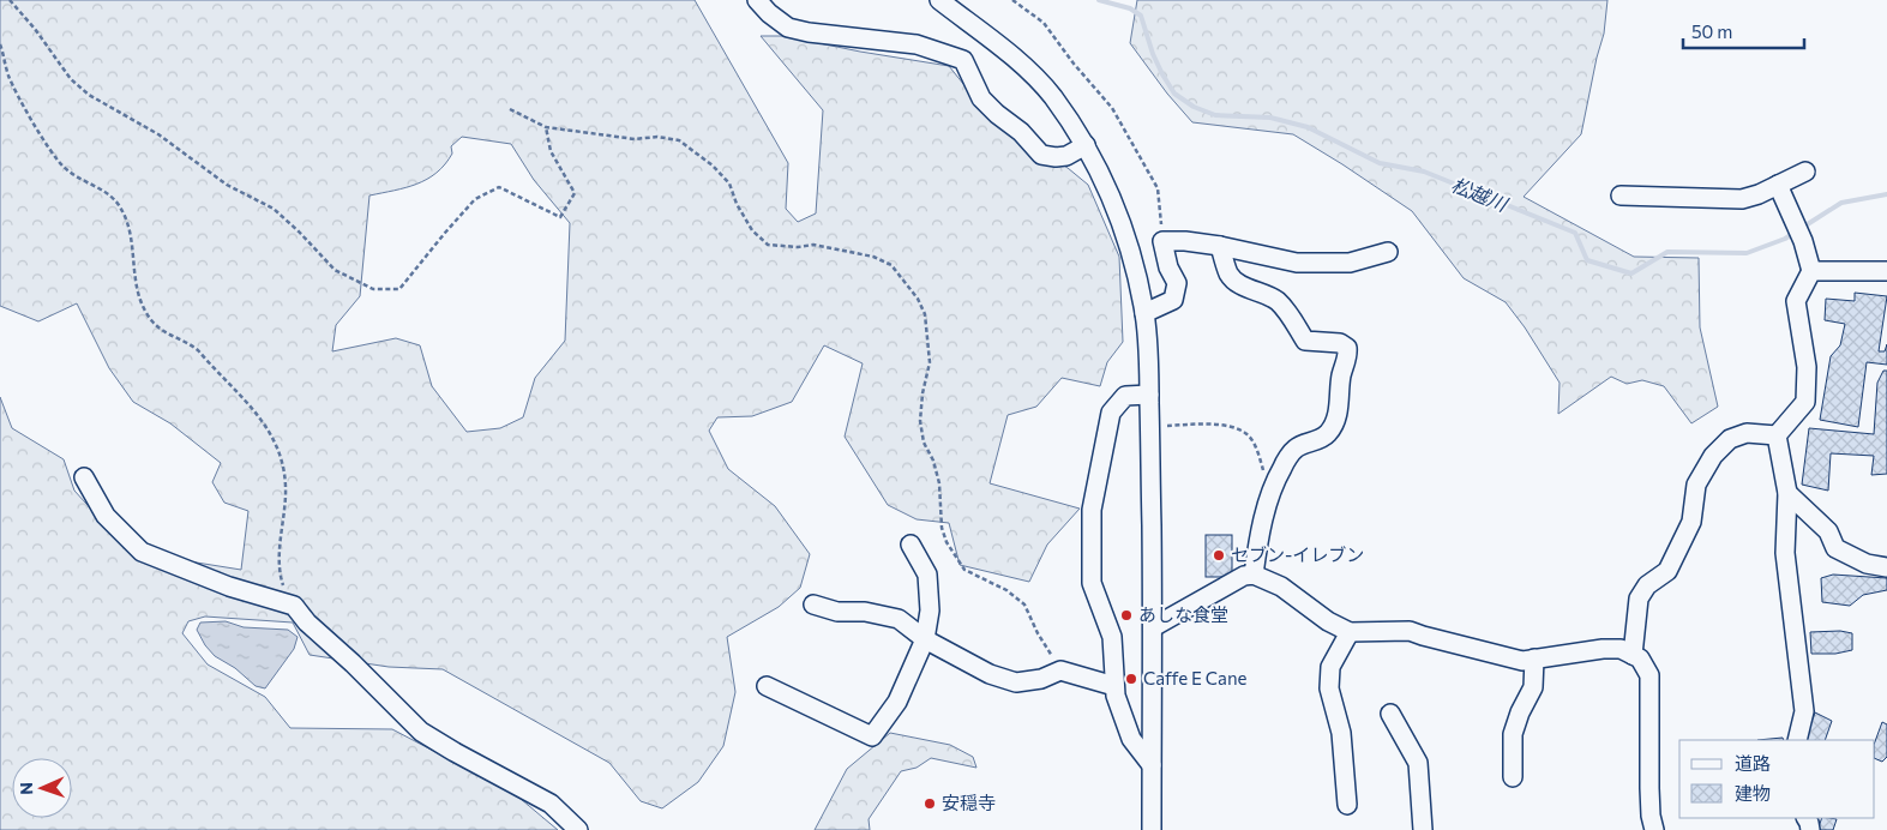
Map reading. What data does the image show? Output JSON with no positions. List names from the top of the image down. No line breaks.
{"water":["松越川"],"places":["セブン-イレブン","あしな食堂","Caffe E Cane","安穏寺"],"legend":["道路","建物"],"scale_bar":"50 m","north":"left"}
